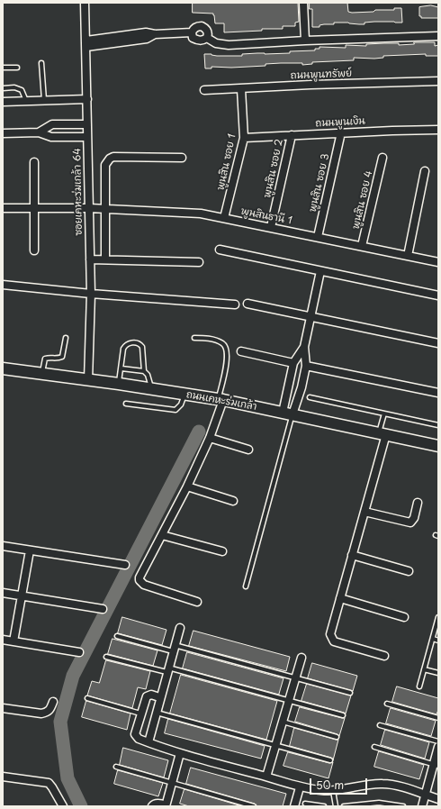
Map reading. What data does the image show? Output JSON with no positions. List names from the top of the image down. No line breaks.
{"streets":{"street":["ถนนพูนทรัพย์","ถนนพูนเงิน","พูนสิน ซอย 1","พูนสิน ซอย 2","พูนสิน ซอย 3","ซอยเคหะร่มเกล้า 64","พูนสิน ซอย 4","พูนสินธานี 1","ถนนเคหะร่มเกล้า"]},"crossings":[["ถนนพูนทรัพย์","พูนสิน ซอย 1"],["ถนนพูนเงิน","พูนสิน ซอย 1"],["ถนนพูนเงิน","พูนสิน ซอย 2"],["ถนนพูนเงิน","พูนสิน ซอย 3"],["พูนสิน ซอย 1","พูนสินธานี 1"],["พูนสิน ซอย 2","พูนสินธานี 1"],["พูนสิน ซอย 3","พูนสินธานี 1"],["ซอยเคหะร่มเกล้า 64","พูนสินธานี 1"],["ซอยเคหะร่มเกล้า 64","ถนนเคหะร่มเกล้า"],["พูนสิน ซอย 4","พูนสินธานี 1"]],"scale_bar":"50 m"}
